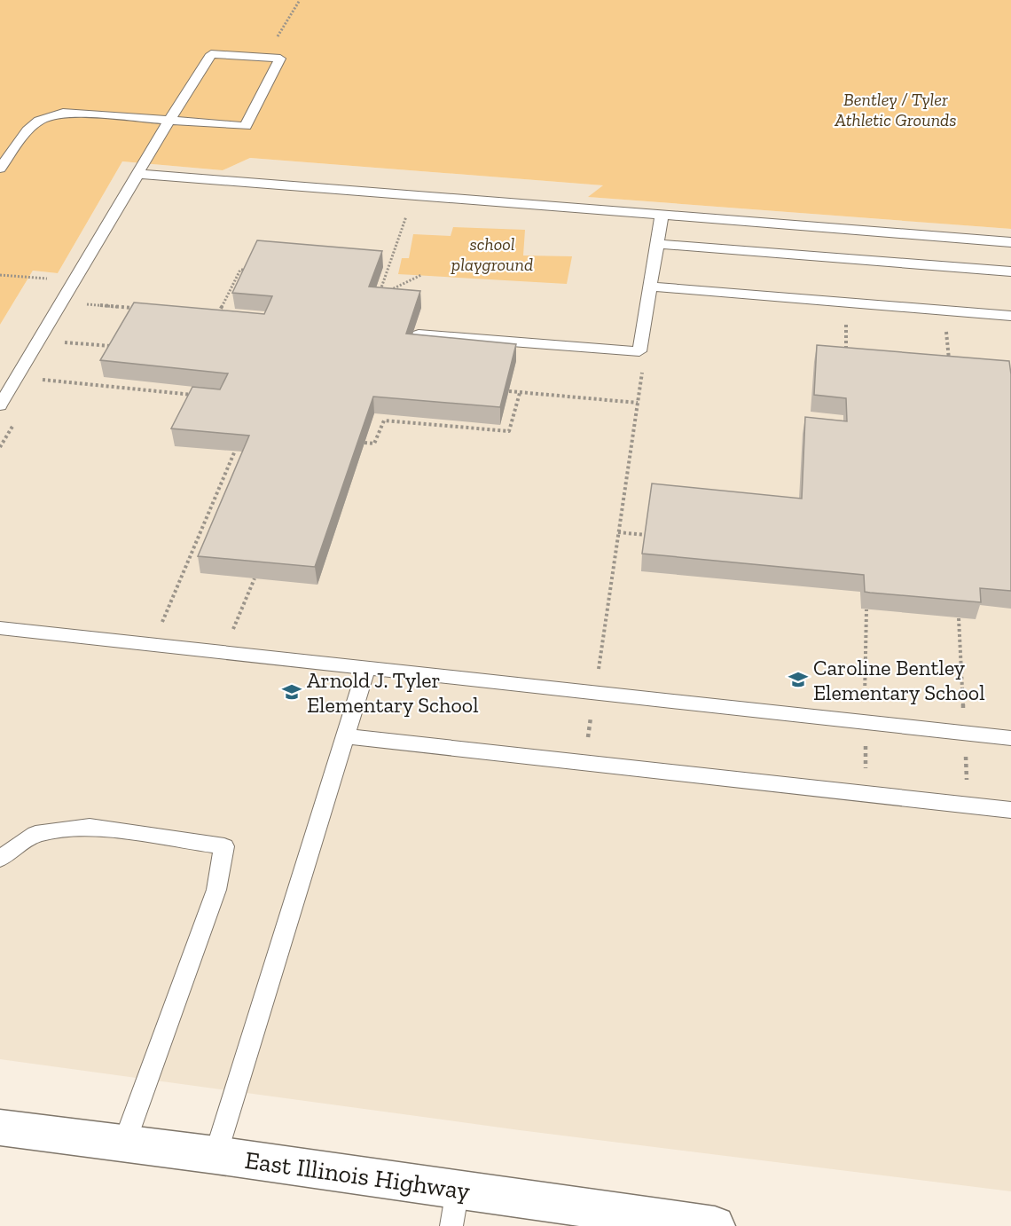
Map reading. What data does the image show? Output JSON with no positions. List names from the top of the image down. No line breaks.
{"streets":{"street":["East Illinois Highway"]},"parks":["Bentley / Tyler Athletic Grounds","school playground"],"places":{"school or university":["Caroline Bentley Elementary School","Arnold J. Tyler Elementary School"]}}
